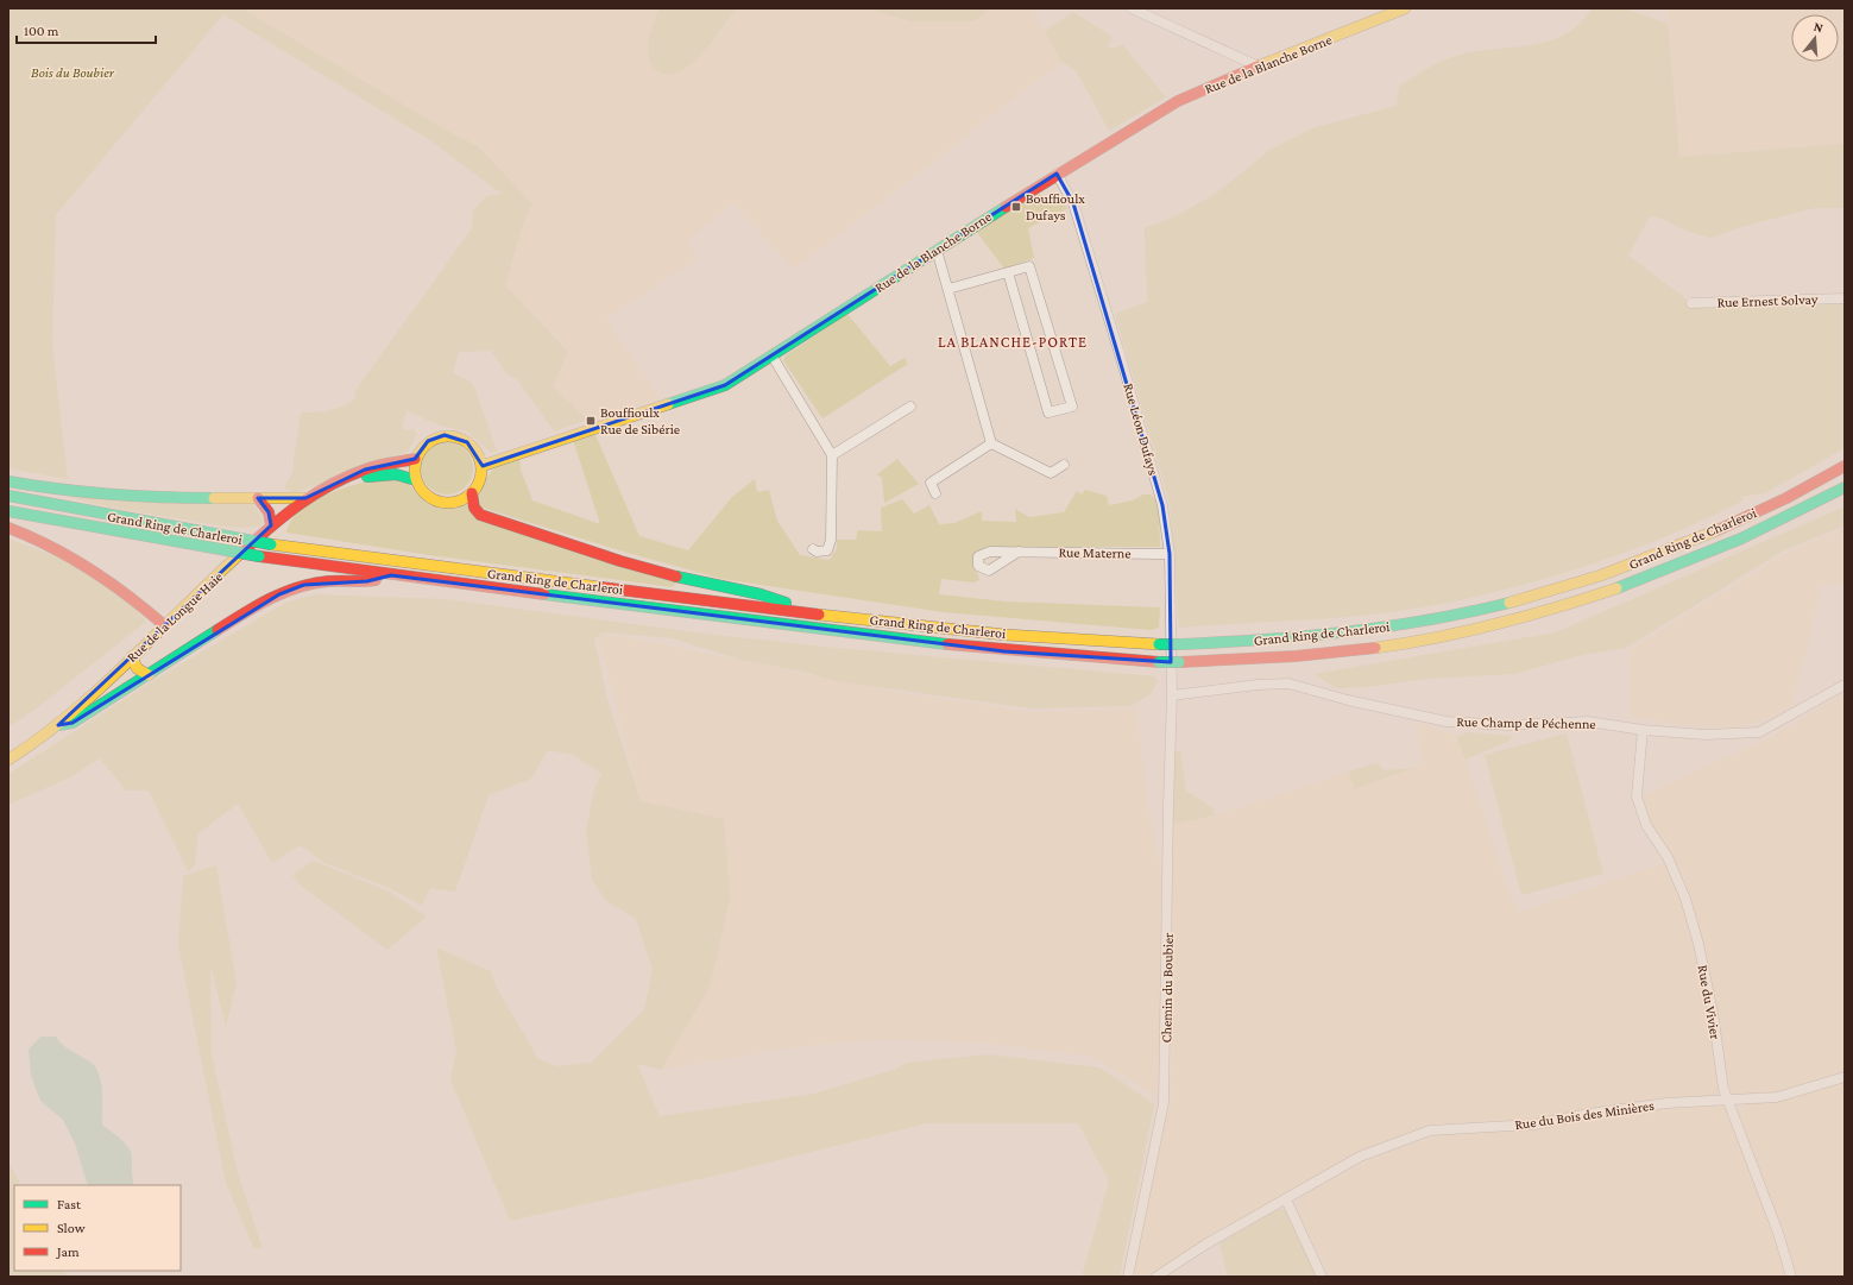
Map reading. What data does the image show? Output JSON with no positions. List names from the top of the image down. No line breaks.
{"streets":{"main road":["Rue de la Blanche Borne","Grand Ring de Charleroi","Rue de la Longue Haie"],"street":["Rue Ernest Solvay","Rue Léon Dufays","Rue Materne","Rue Champ de Péchenne","Chemin du Boubier","Rue du Vivier","Rue du Bois des Minières"]},"crossings":[["Rue de la Blanche Borne","Rue Léon Dufays"],["Rue de la Blanche Borne","Rue de la Longue Haie"],["Rue Léon Dufays","Rue Materne"],["Rue Léon Dufays","Rue Champ de Péchenne"],["Rue Léon Dufays","Chemin du Boubier"],["Rue Champ de Péchenne","Chemin du Boubier"],["Rue Champ de Péchenne","Rue du Vivier"],["Rue du Vivier","Rue du Bois des Minières"]],"districts":["LA BLANCHE-PORTE"],"parks":["Bois du Boubier"],"places":{"transit":["Bouffioulx Dufays","Bouffioulx Rue de Sibérie"]},"legend":["Fast","Slow","Jam"],"scale_bar":"100 m","north":"top"}
